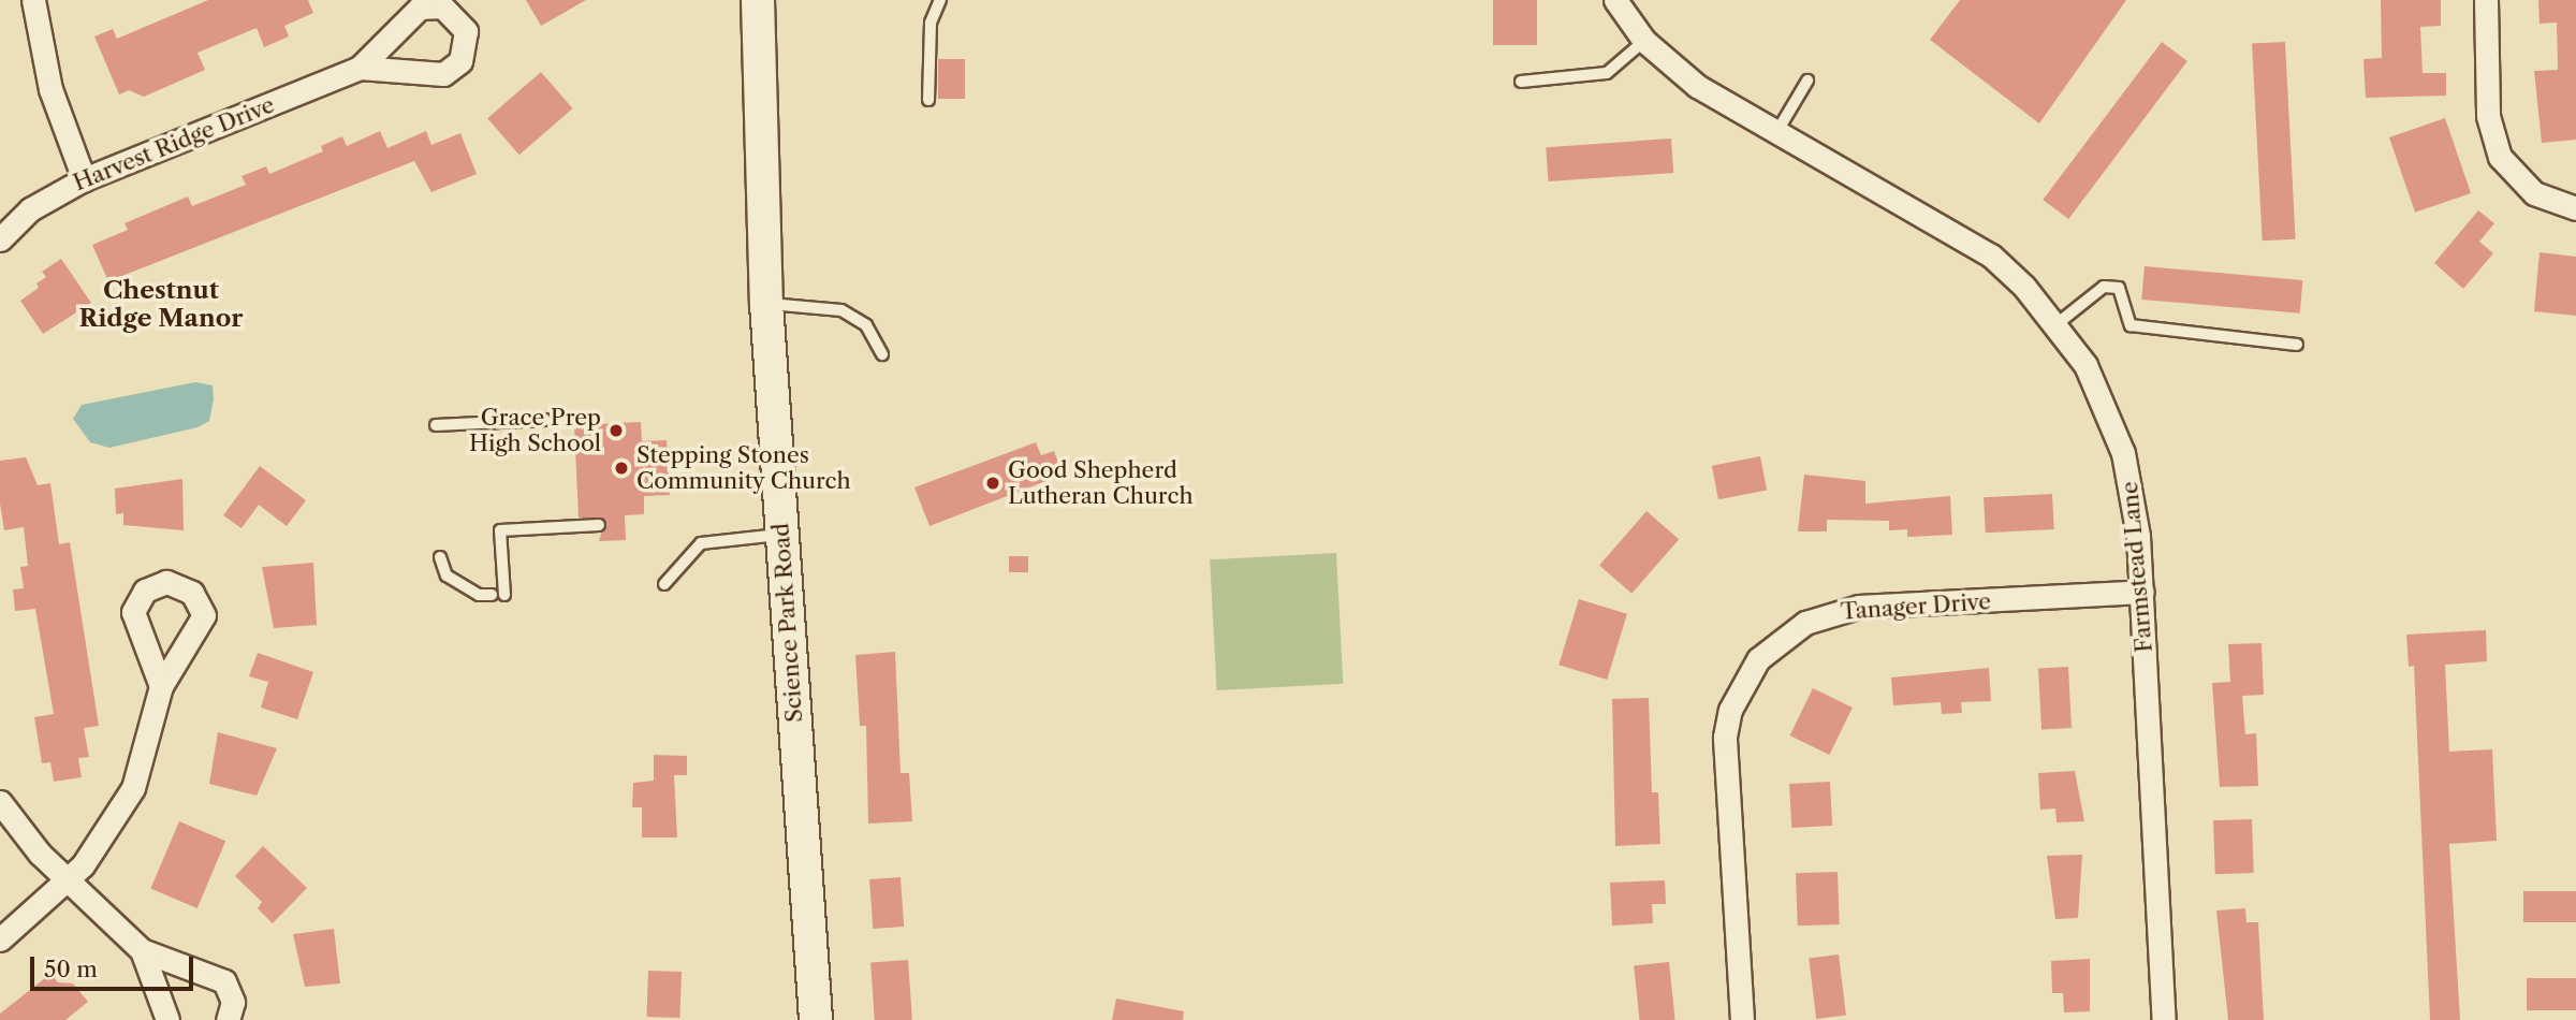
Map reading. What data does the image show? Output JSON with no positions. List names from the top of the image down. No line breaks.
{"streets":{"main road":["Science Park Road"],"street":["Harvest Ridge Drive","Farmstead Lane","Tanager Drive"]},"crossings":[["Farmstead Lane","Tanager Drive"]],"districts":["Chestnut Ridge Manor"],"places":["Grace Prep High School","Stepping Stones Community Church","Good Shepherd Lutheran Church"],"scale_bar":"50 m"}
